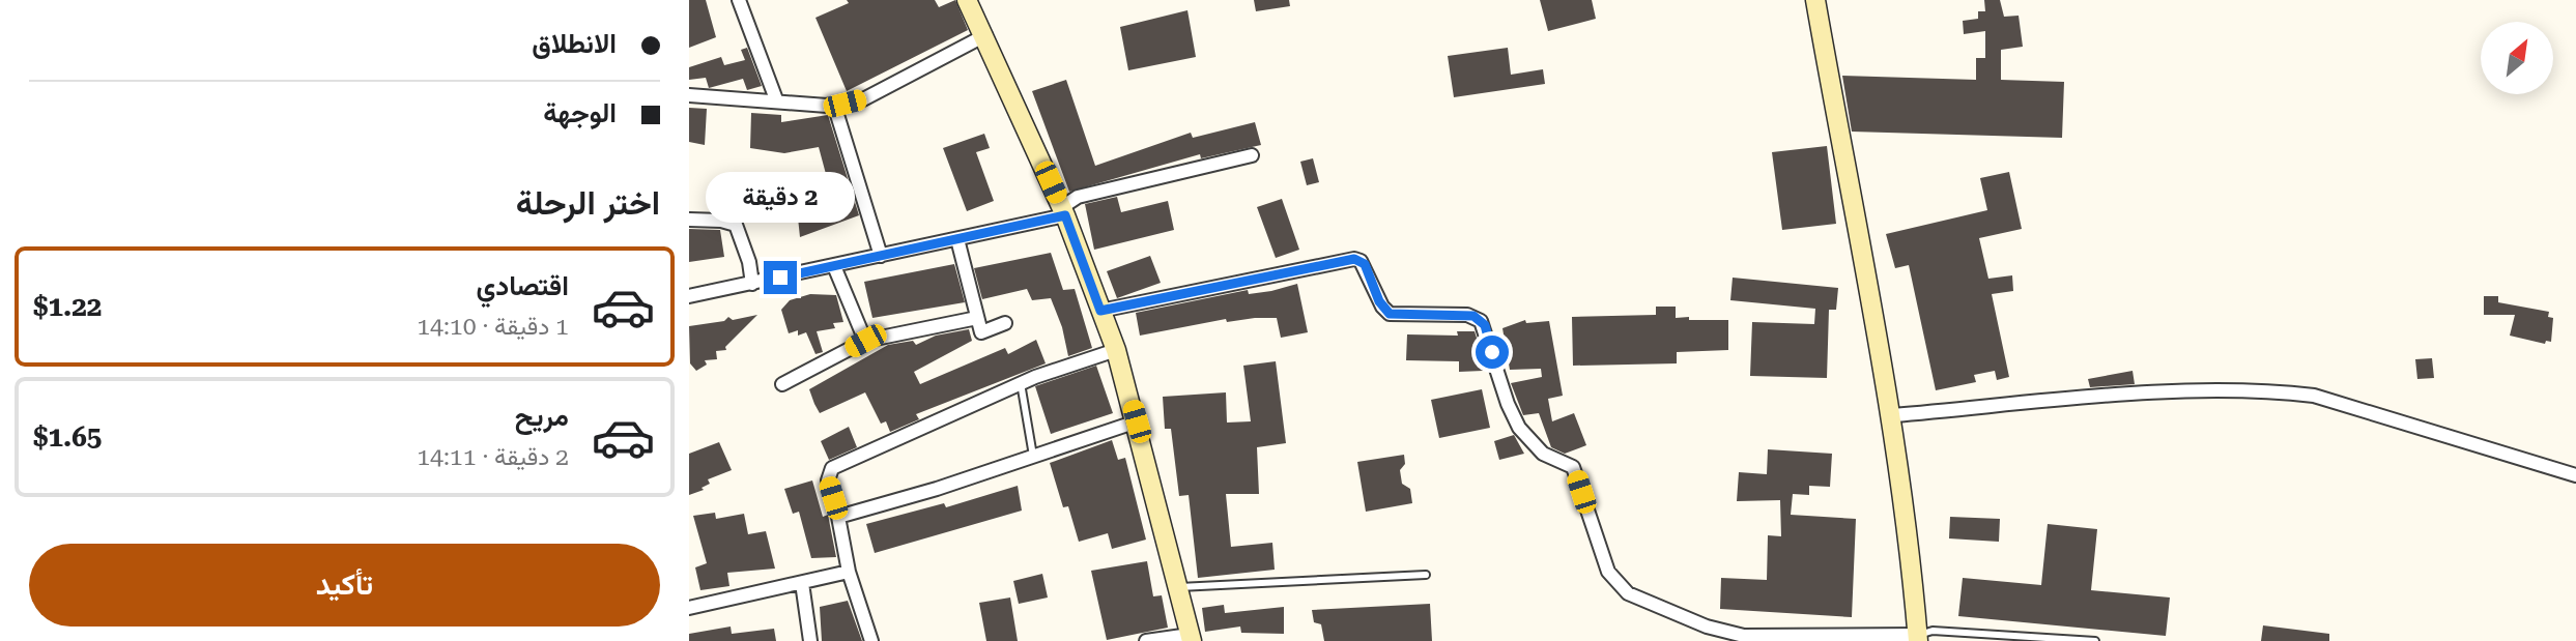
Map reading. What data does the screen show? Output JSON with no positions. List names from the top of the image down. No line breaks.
{"north":"top right","page":{"banner":["الانطلاق","الوجهة"],"heading":"اختر الرحلة","bubble":"2 دقيقة","list":[{"name":"اقتصادي","note":"1 دقيقة · 14:10","value":"$1.22"},{"name":"مريح","note":"2 دقيقة · 14:11","value":"$1.65"}],"buttons":"تأكيد"}}
